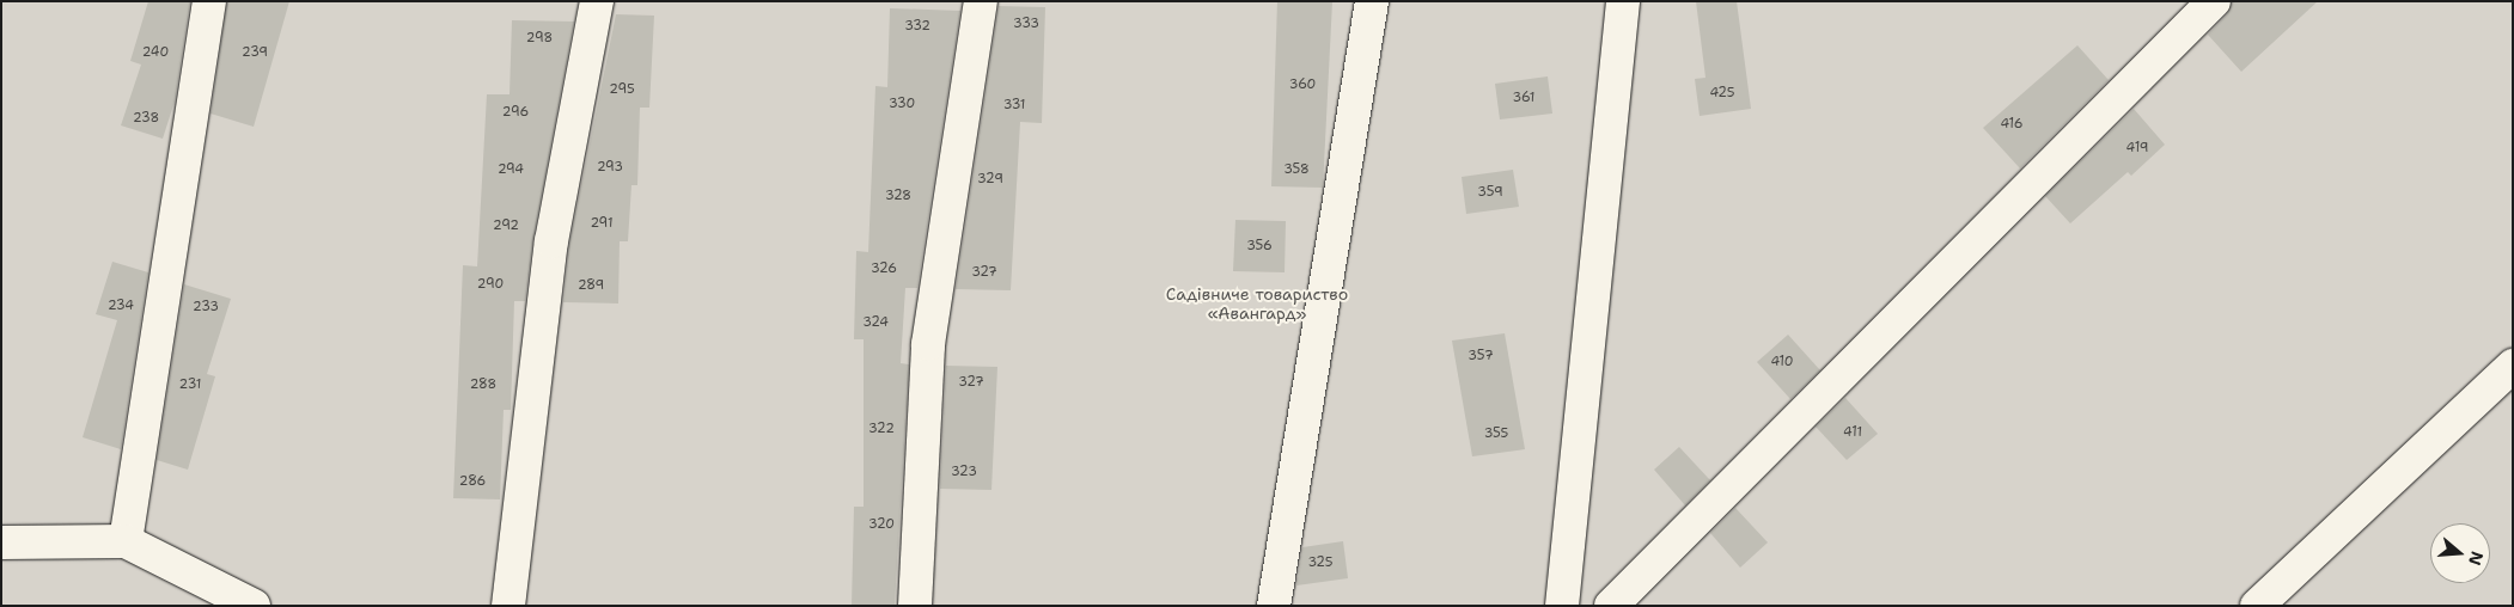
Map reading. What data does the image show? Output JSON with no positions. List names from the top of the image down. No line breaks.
{"parks":["Садівниче товариство «Авангард»"],"house_numbers":["333","332","298","240","239","360","295","425","361","330","331","296","238","416","419","293","294","358","329","359","328","291","292","356","326","327","290","289","234","233","324","357","410","327","231","288","322","411","355","323","286","320","325"],"north":"right"}
